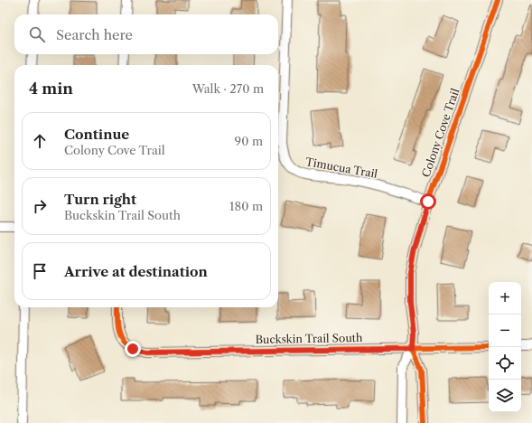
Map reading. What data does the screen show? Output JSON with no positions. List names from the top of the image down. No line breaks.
{"streets":{"street":["Colony Cove Trail","Timucua Trail","Buckskin Trail South"]},"crossings":[["Colony Cove Trail","Timucua Trail"],["Colony Cove Trail","Buckskin Trail South"]],"page":{"search":"Search here","heading":["4 min","Walk · 270 m"],"list":[["Continue","Colony Cove Trail","90 m"],["Turn right","Buckskin Trail South","180 m"],"Arrive at destination"],"map_buttons":["+","−"]}}
